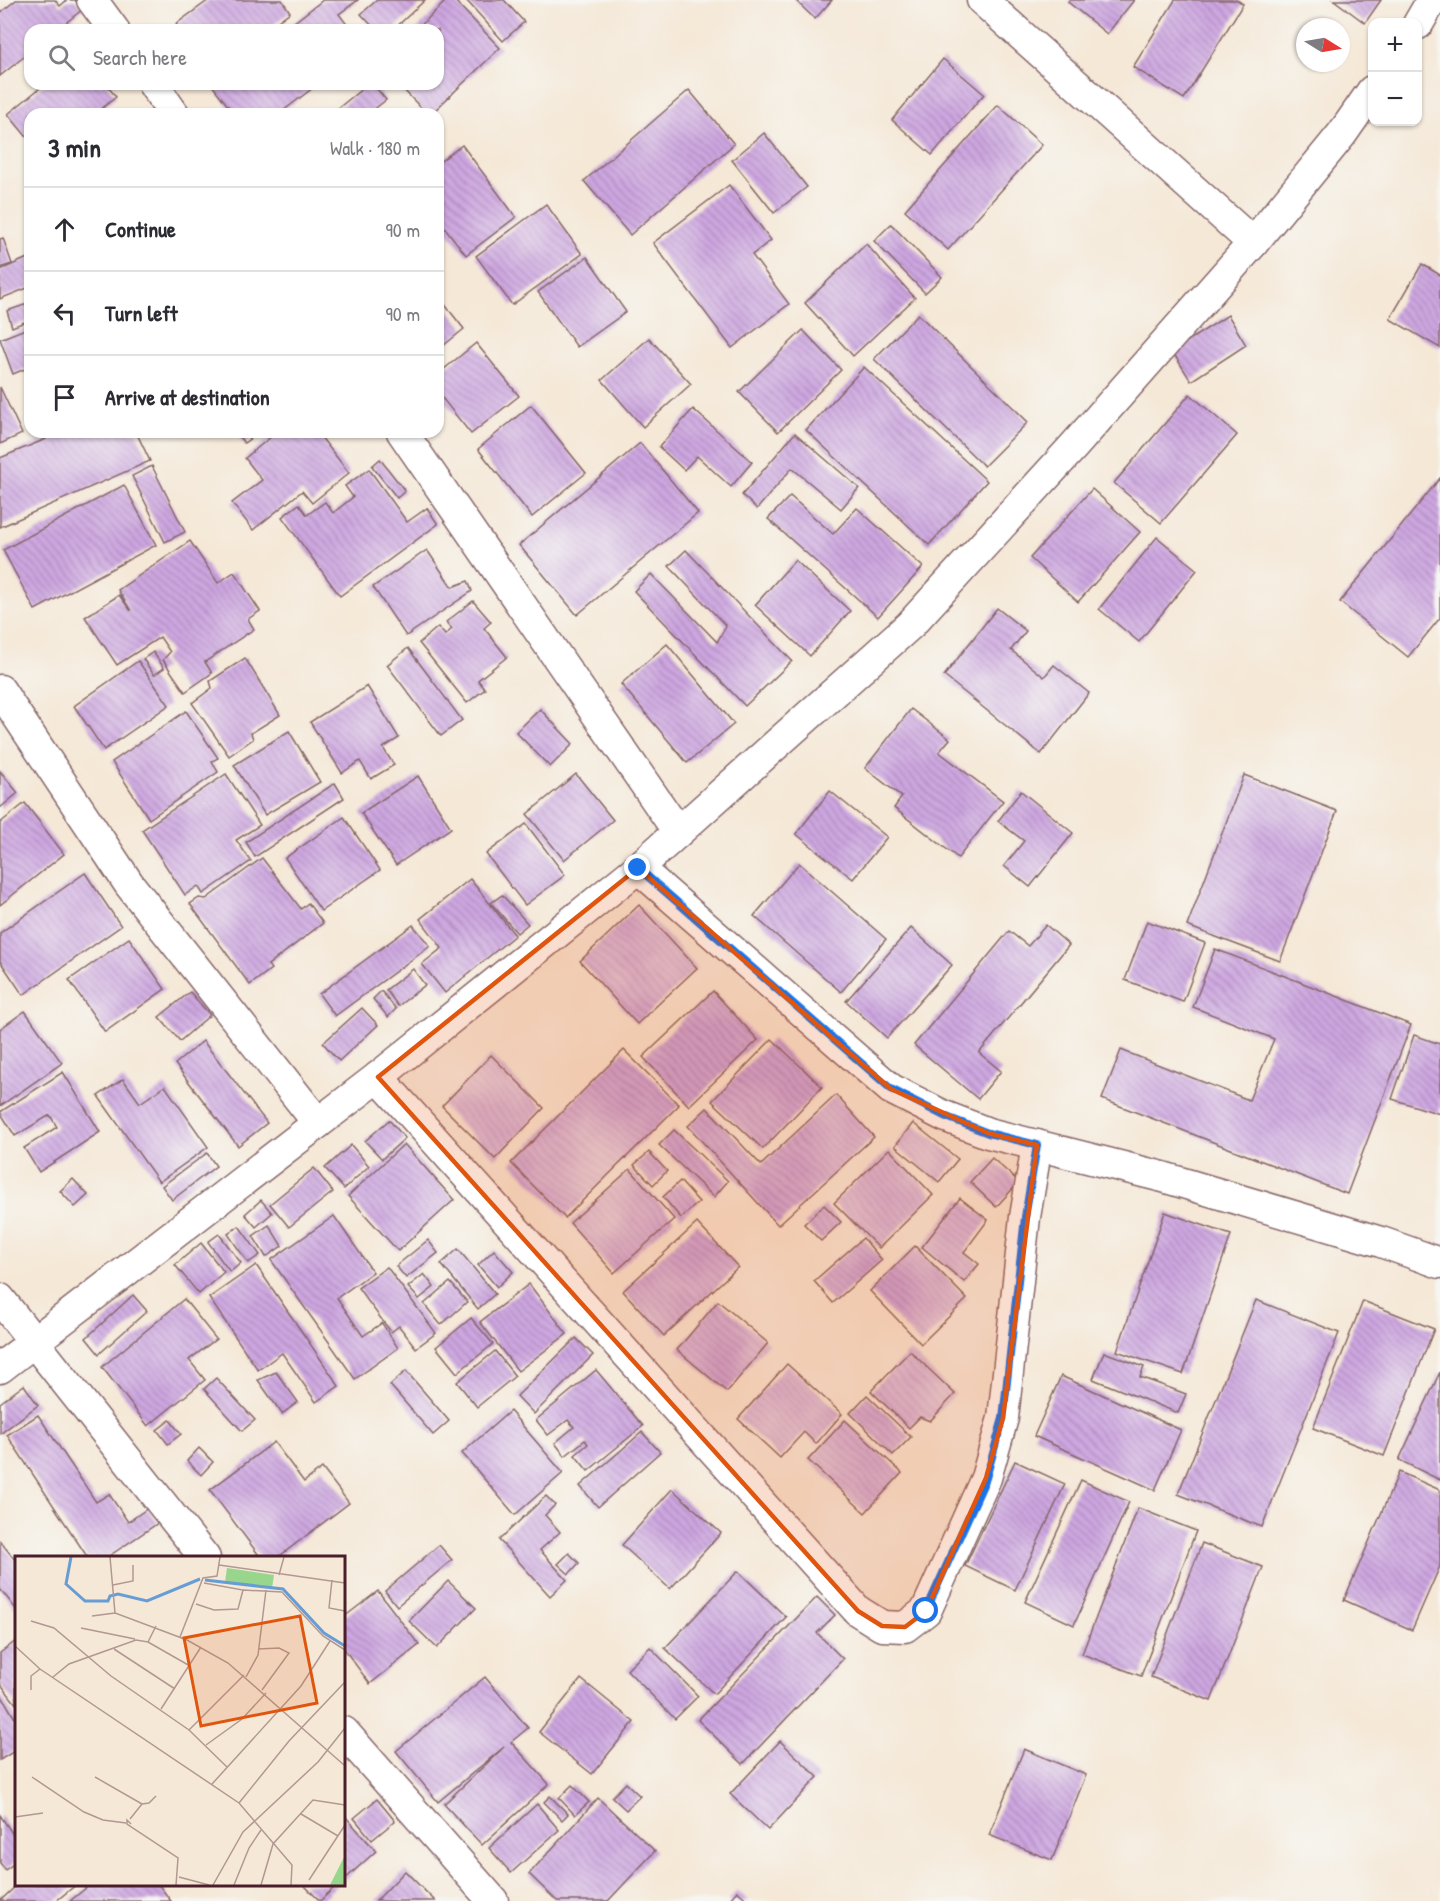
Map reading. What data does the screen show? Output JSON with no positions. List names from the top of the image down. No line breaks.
{"north":"right","page":{"map_buttons":["+","−"],"search":"Search here","heading":["3 min","Walk · 180 m"],"list":[["Continue","90 m"],["Turn left","90 m"],"Arrive at destination"]}}
